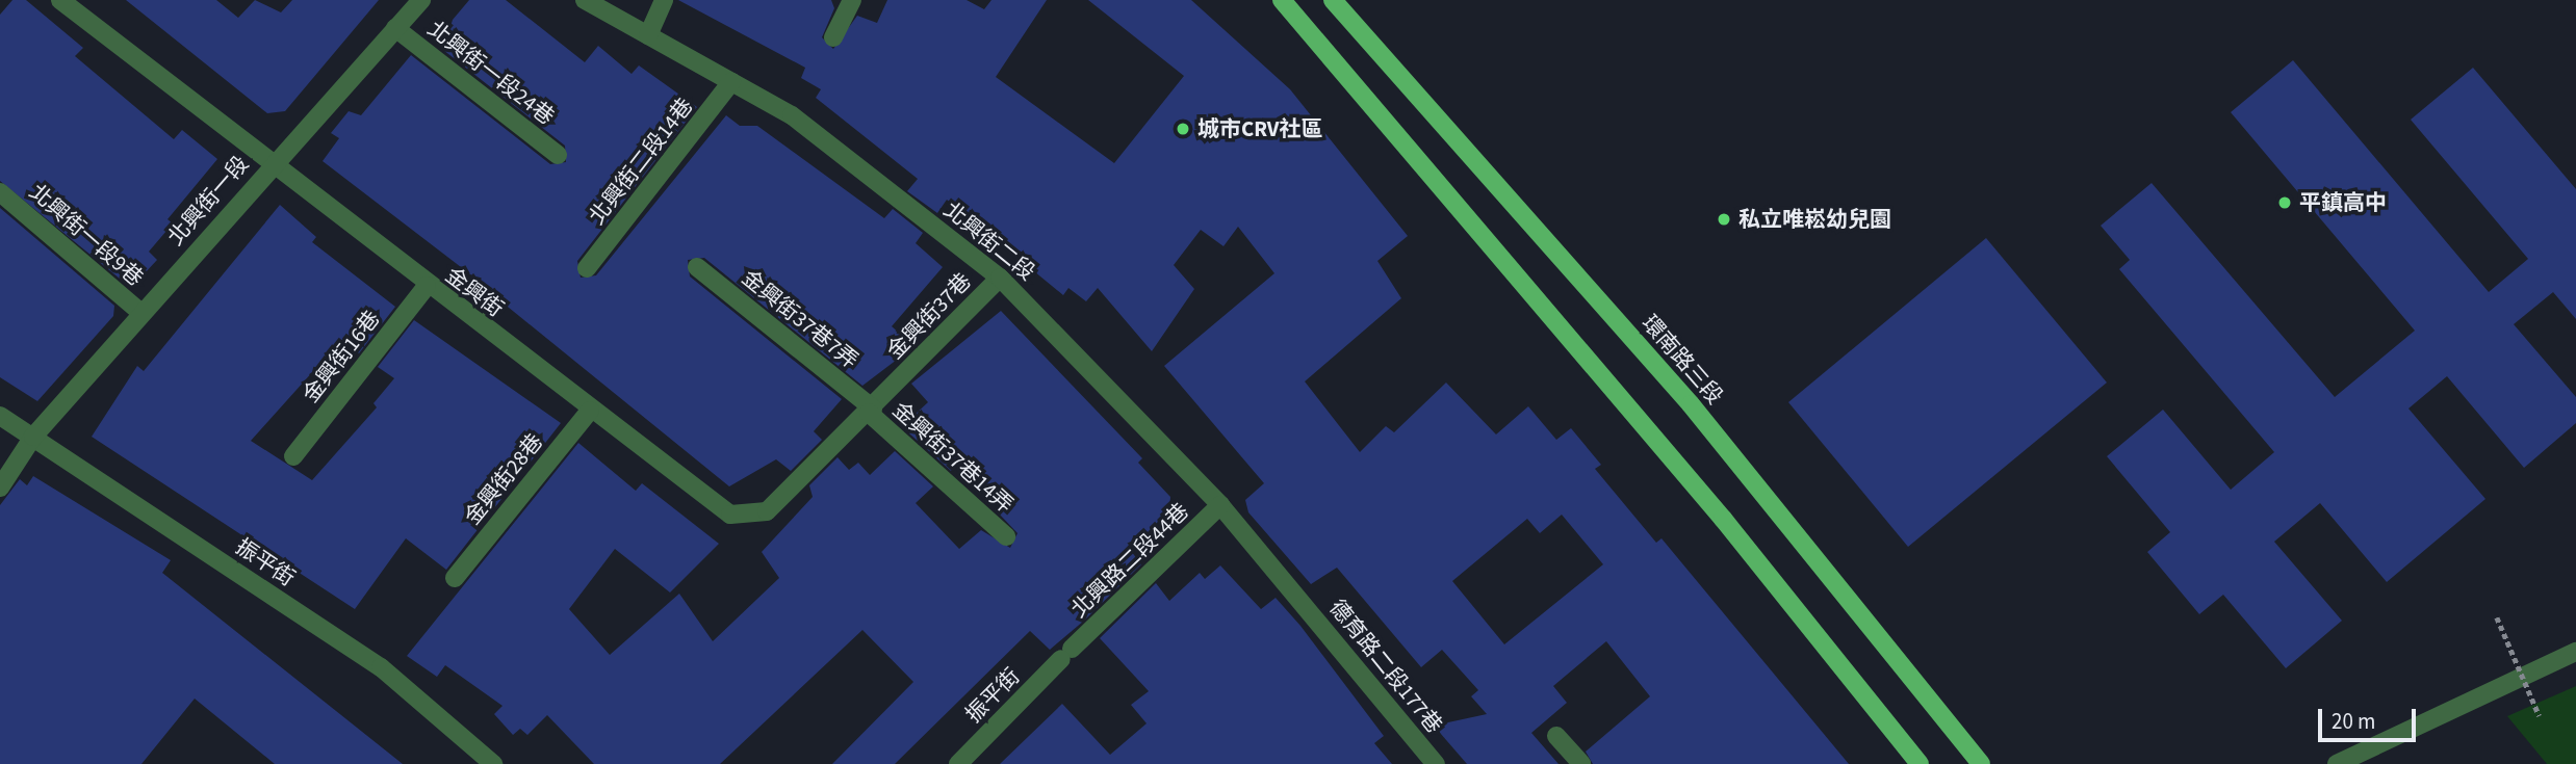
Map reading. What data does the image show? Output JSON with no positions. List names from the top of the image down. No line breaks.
{"streets":{"main road":["環南路三段"],"street":["北興街一段24巷","北興街二段14巷","北興街一段","北興街一段9巷","北興街二段","金興街","金興街37巷","金興街37巷7弄","金興街16巷","金興街37巷14弄","金興街28巷","北興路二段44巷","振平街","德育路二段177巷"]},"crossings":[["北興街一段24巷","北興街一段"],["北興街二段14巷","北興街二段"],["北興街一段","北興街一段9巷"],["北興街一段","金興街"],["北興街一段","振平街"],["北興街二段","金興街37巷"],["北興街二段","北興路二段44巷"],["北興街二段","德育路二段177巷"],["金興街","金興街37巷"],["金興街","金興街37巷7弄"],["金興街","金興街16巷"],["金興街","金興街37巷14弄"],["金興街","金興街28巷"],["金興街37巷","金興街37巷7弄"],["金興街37巷","金興街37巷14弄"],["金興街37巷7弄","金興街37巷14弄"],["北興路二段44巷","振平街"]],"places":["城市CRV社區","平鎮高中","私立唯崧幼兒園"],"scale_bar":"20 m"}
